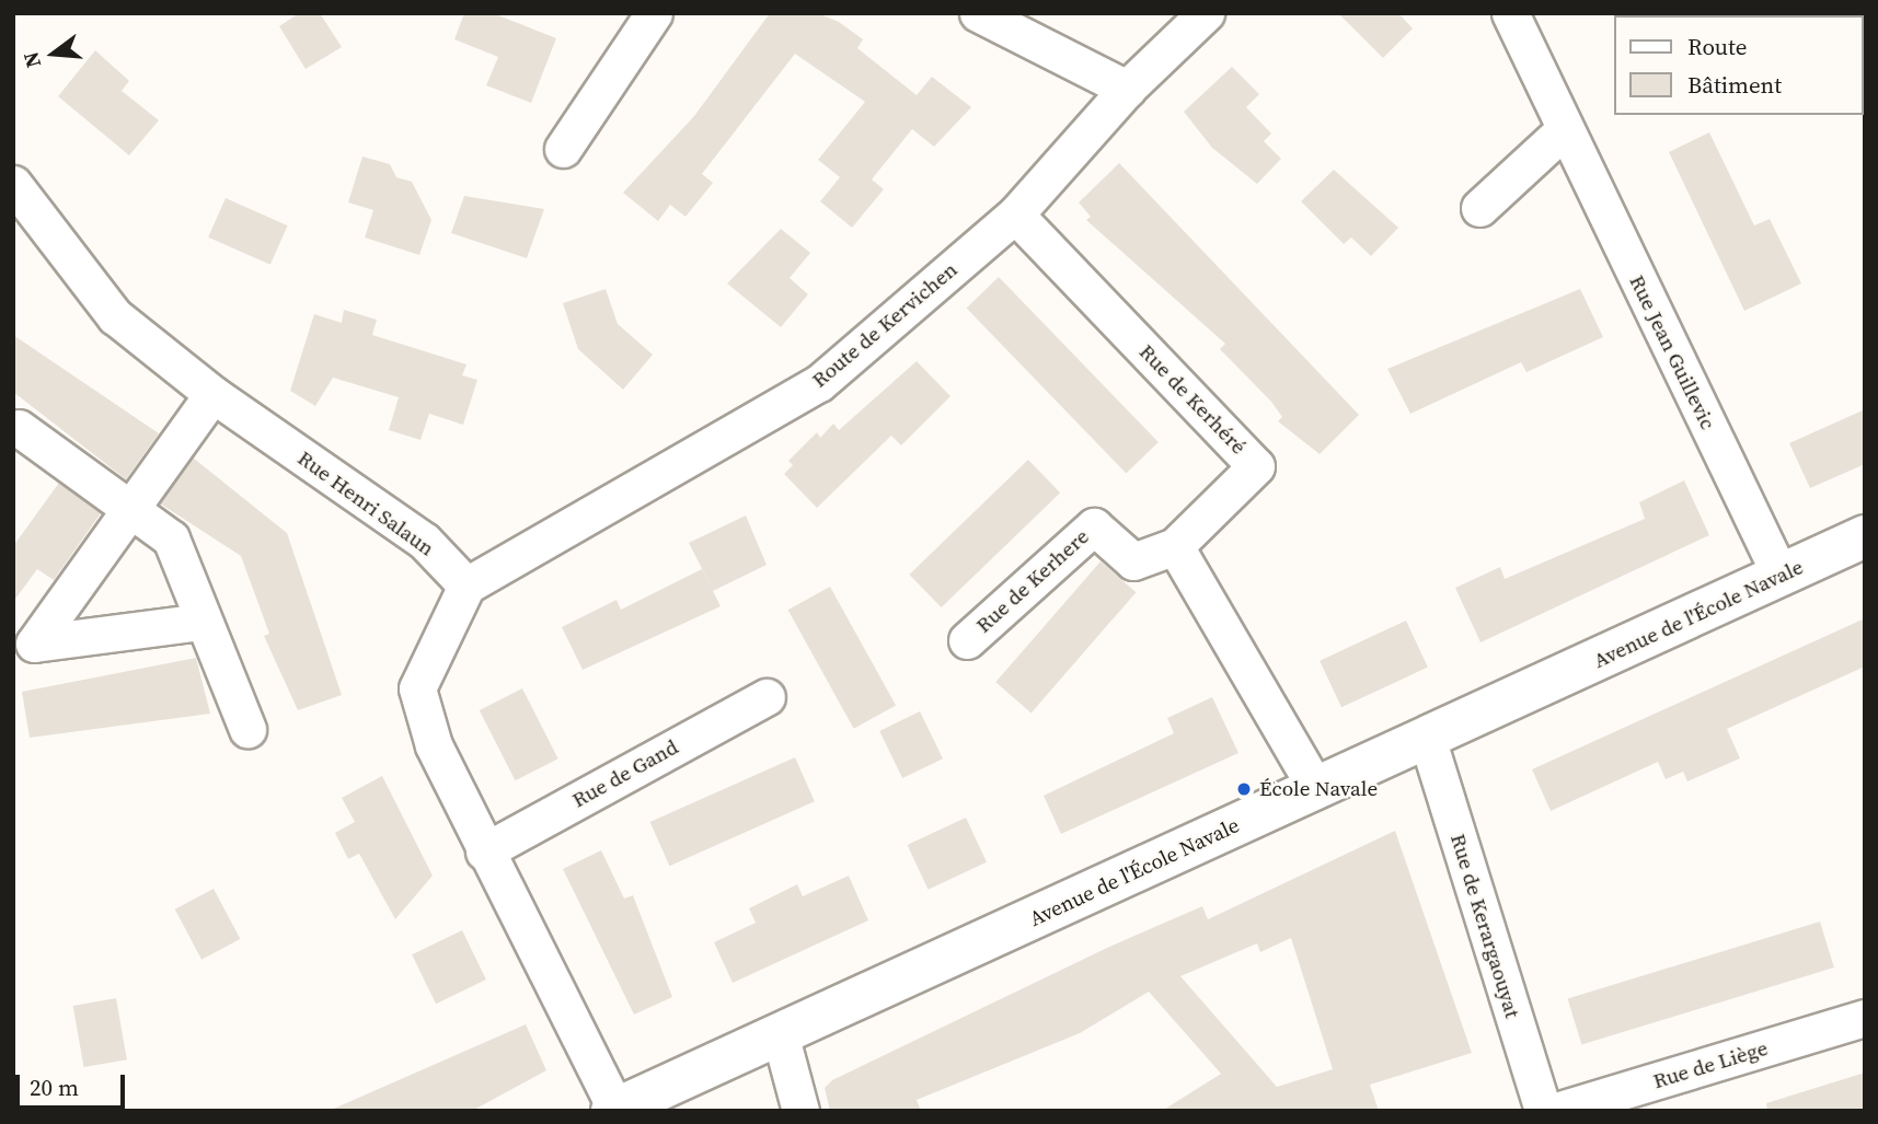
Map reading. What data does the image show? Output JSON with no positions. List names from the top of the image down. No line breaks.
{"streets":{"street":["Route de Kervichen","Rue Jean Guillevic","Rue de Kerhéré","Rue Henri Salaun","Rue de Kerhere","Avenue de l'École Navale","Rue de Gand","Rue de Kerargaouyat","Rue de Liège"]},"crossings":[["Route de Kervichen","Rue de Kerhéré"],["Route de Kervichen","Rue Henri Salaun"],["Rue Jean Guillevic","Avenue de l'École Navale"],["Rue de Kerhéré","Rue de Kerhere"],["Avenue de l'École Navale","Rue de Kerargaouyat"]],"places":["École Navale"],"legend":["Route","Bâtiment"],"scale_bar":"20 m","north":"left"}
